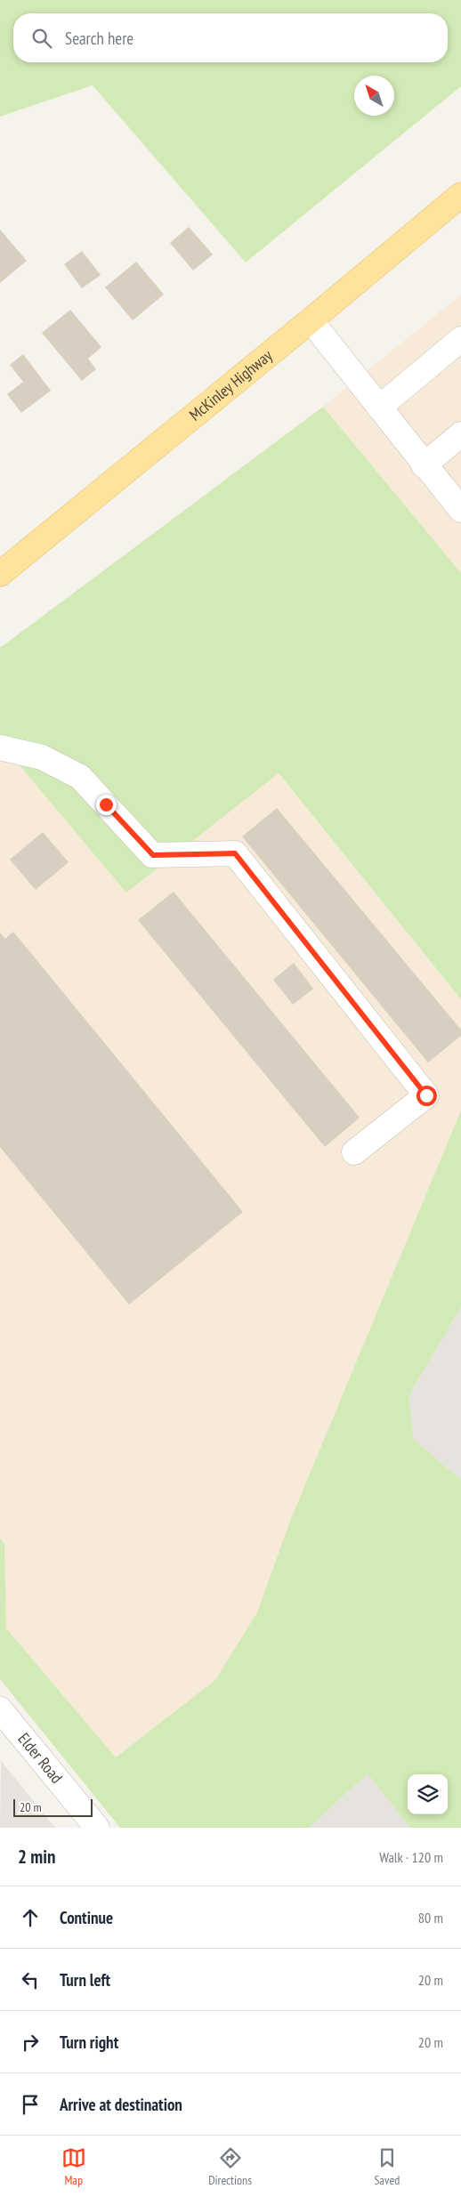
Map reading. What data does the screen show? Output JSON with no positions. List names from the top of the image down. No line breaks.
{"streets":{"main road":["McKinley Highway"],"street":["Elder Road"]},"scale_bar":"20 m","north":"top left","page":{"search":"Search here","scale":"20 m","heading":["2 min","Walk · 120 m"],"list":[["Continue","80 m"],["Turn left","20 m"],["Turn right","20 m"],"Arrive at destination"],"nav":["Map","Directions","Saved"]}}
